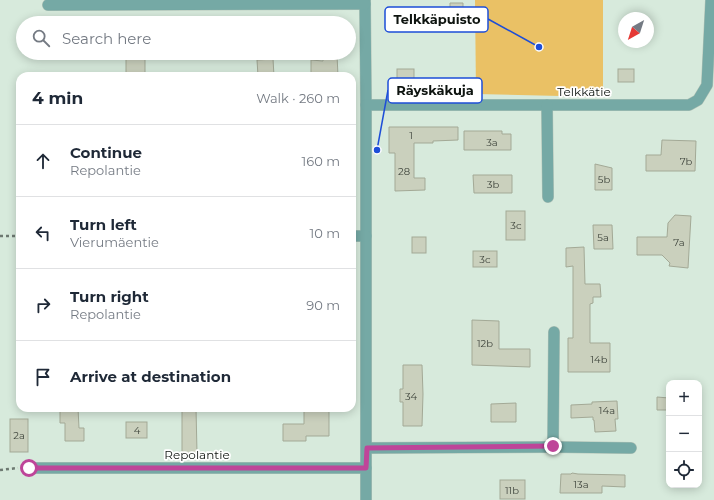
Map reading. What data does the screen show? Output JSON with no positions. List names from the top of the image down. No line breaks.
{"streets":{"street":["Telkkätie","Repolantie"]},"places":["Telkkäpuisto","Räyskäkuja"],"house_numbers":["1","3a","7b","28","5b","3b","3c","5a","7a","3c","12b","14b","34","14a","4","2a","13a","11b"],"north":"bottom left","page":{"search":"Search here","heading":["4 min","Walk · 260 m"],"list":[["Continue","Repolantie","160 m"],["Turn left","Vierumäentie","10 m"],["Turn right","Repolantie","90 m"],"Arrive at destination"],"map_buttons":["+","−"]}}
